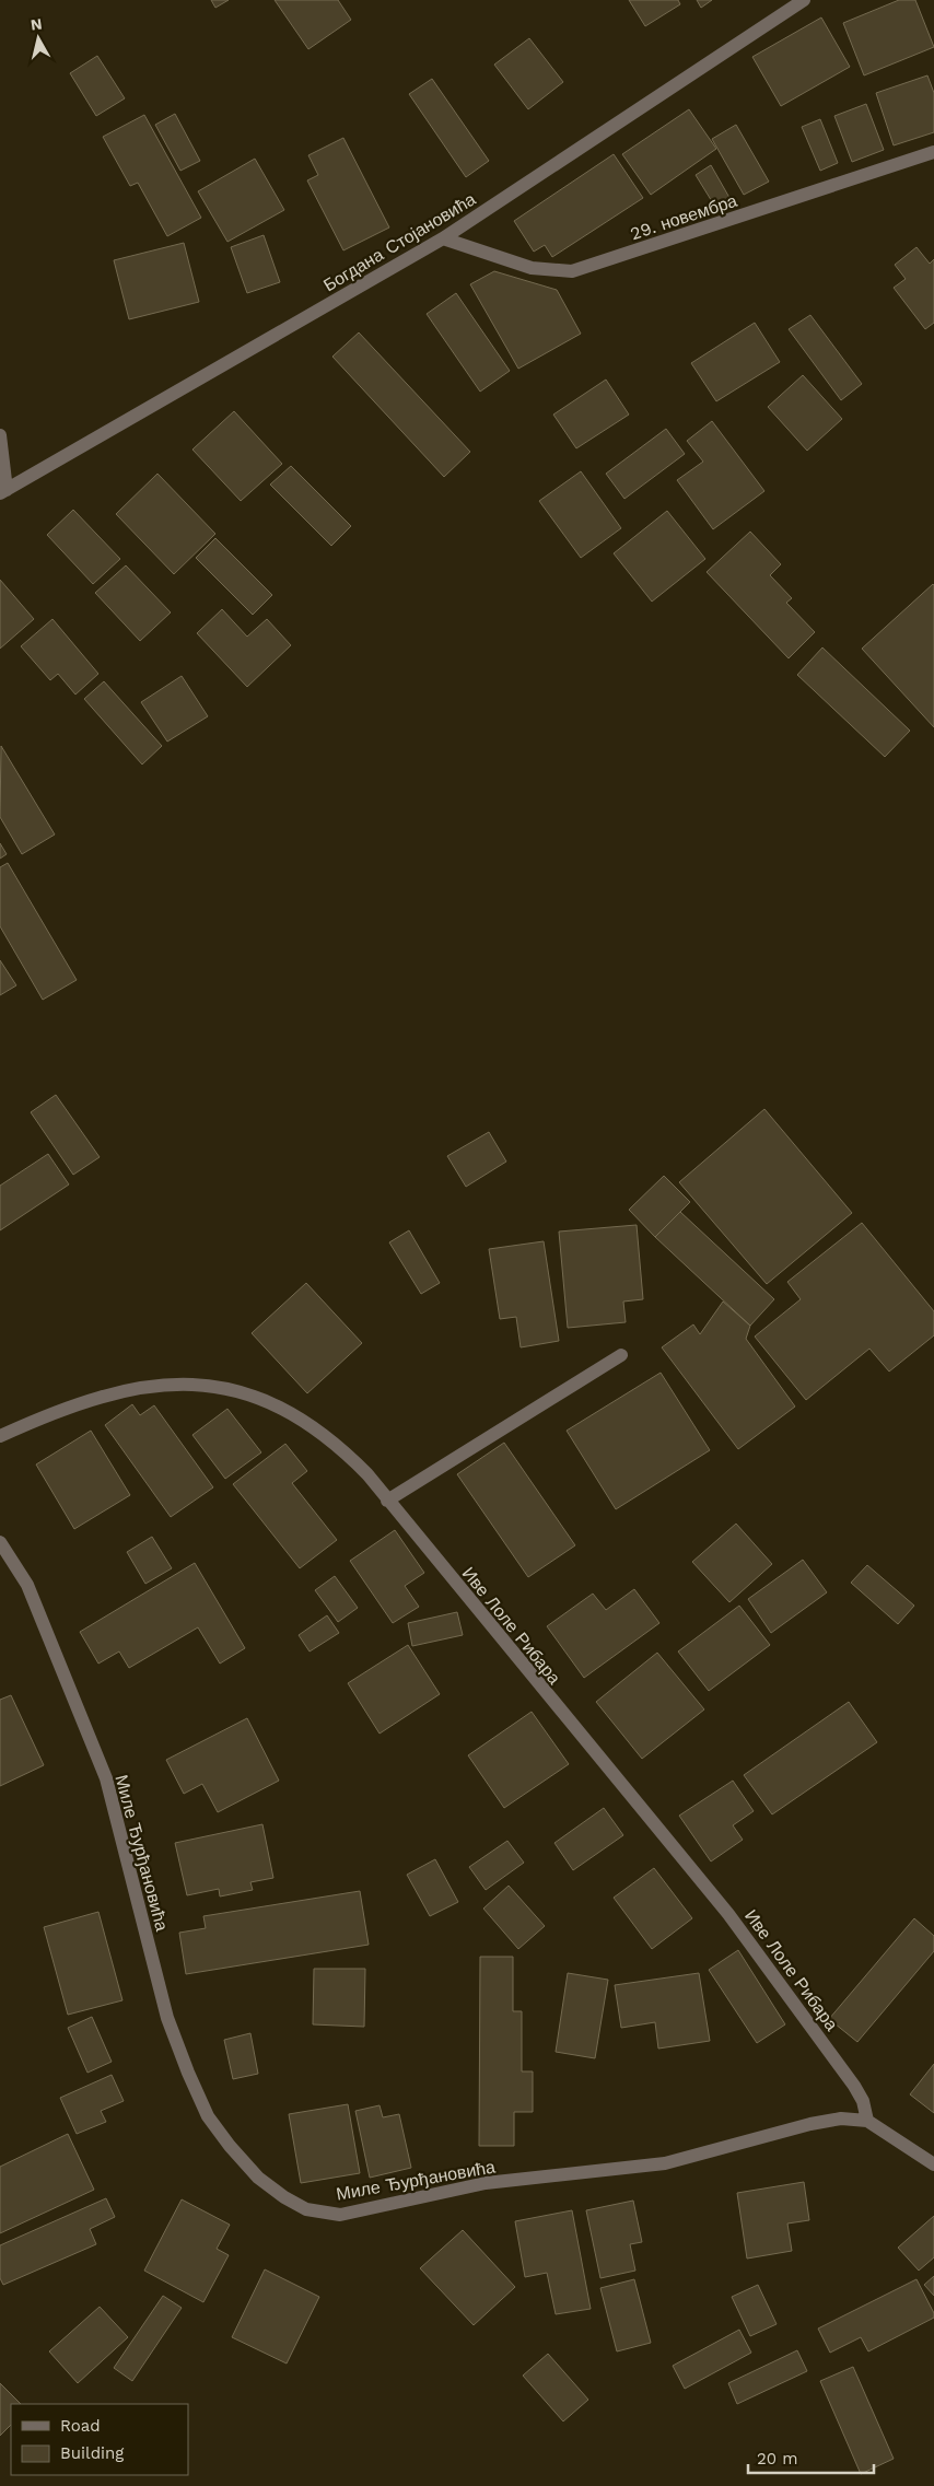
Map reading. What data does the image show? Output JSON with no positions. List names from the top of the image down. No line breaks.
{"streets":{"street":["29. новембра","Богдана Стојановића","Иве Лоле Рибара","Миле Ђурђановића"]},"crossings":[["29. новембра","Богдана Стојановића"],["Иве Лоле Рибара","Миле Ђурђановића"]],"legend":["Road","Building"],"scale_bar":"20 m","north":"top"}
